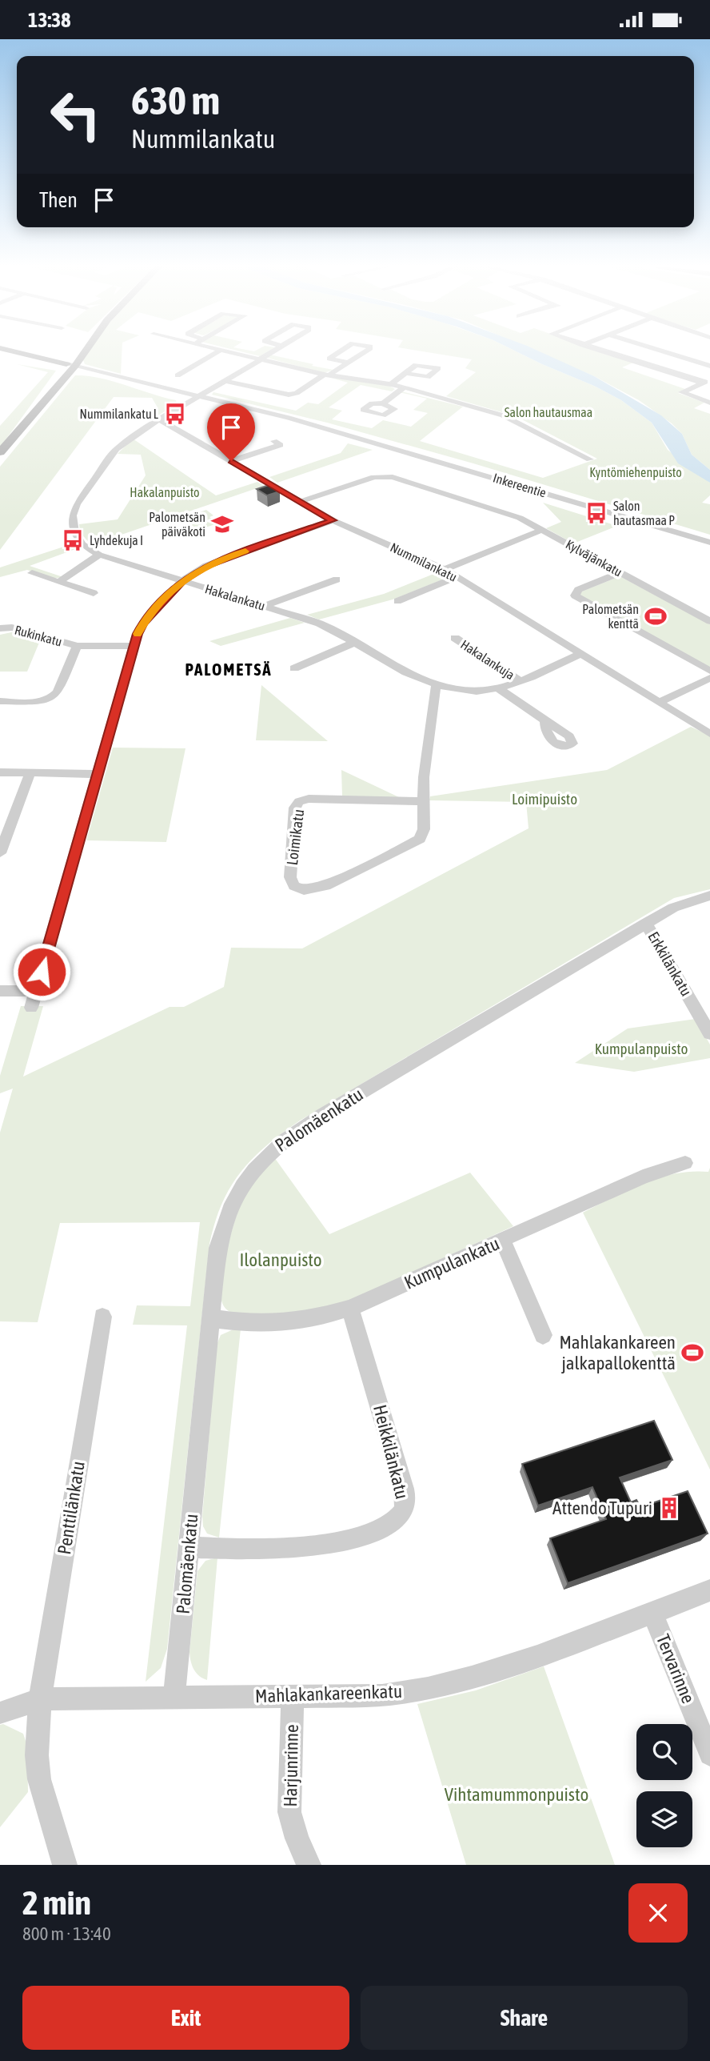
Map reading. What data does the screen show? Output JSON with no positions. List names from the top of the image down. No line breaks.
{"streets":{"street":["Inkereentie","Kylväjänkatu","Nummilankatu","Hakalankatu","Rukinkatu","Hakalankuja","Loimikatu","Erkkilänkatu","Palomäenkatu","Kumpulankatu","Heikkilänkatu","Penttilänkatu","Tervarinne","Mahlakankareenkatu","Harjunrinne"]},"crossings":[["Inkereentie","Hakalankatu"],["Kylväjänkatu","Nummilankatu"],["Nummilankatu","Hakalankatu"],["Hakalankatu","Hakalankuja"],["Hakalankatu","Loimikatu"],["Erkkilänkatu","Palomäenkatu"],["Palomäenkatu","Kumpulankatu"],["Palomäenkatu","Heikkilänkatu"],["Palomäenkatu","Mahlakankareenkatu"],["Kumpulankatu","Heikkilänkatu"],["Penttilänkatu","Mahlakankareenkatu"],["Tervarinne","Mahlakankareenkatu"],["Mahlakankareenkatu","Harjunrinne"]],"districts":["PALOMETSÄ"],"parks":["Salon hautausmaa","Kyntömiehenpuisto","Hakalanpuisto","Loimipuisto","Kumpulanpuisto","Ilolanpuisto","Vihtamummonpuisto"],"places":{"bus stop":["Nummilankatu L","Salon hautasmaa P","Lyhdekuja I"],"school or university":["Palometsän päiväkoti"],"sports":["Palometsän kenttä","Mahlakankareen jalkapallokenttä"],"building":["Attendo Tupuri"]},"page":{"status":"13:38","turn":["630 m","Nummilankatu"],"then":"Then","heading":["2 min","800 m · 13:40"],"buttons":["Exit","Share"]}}
